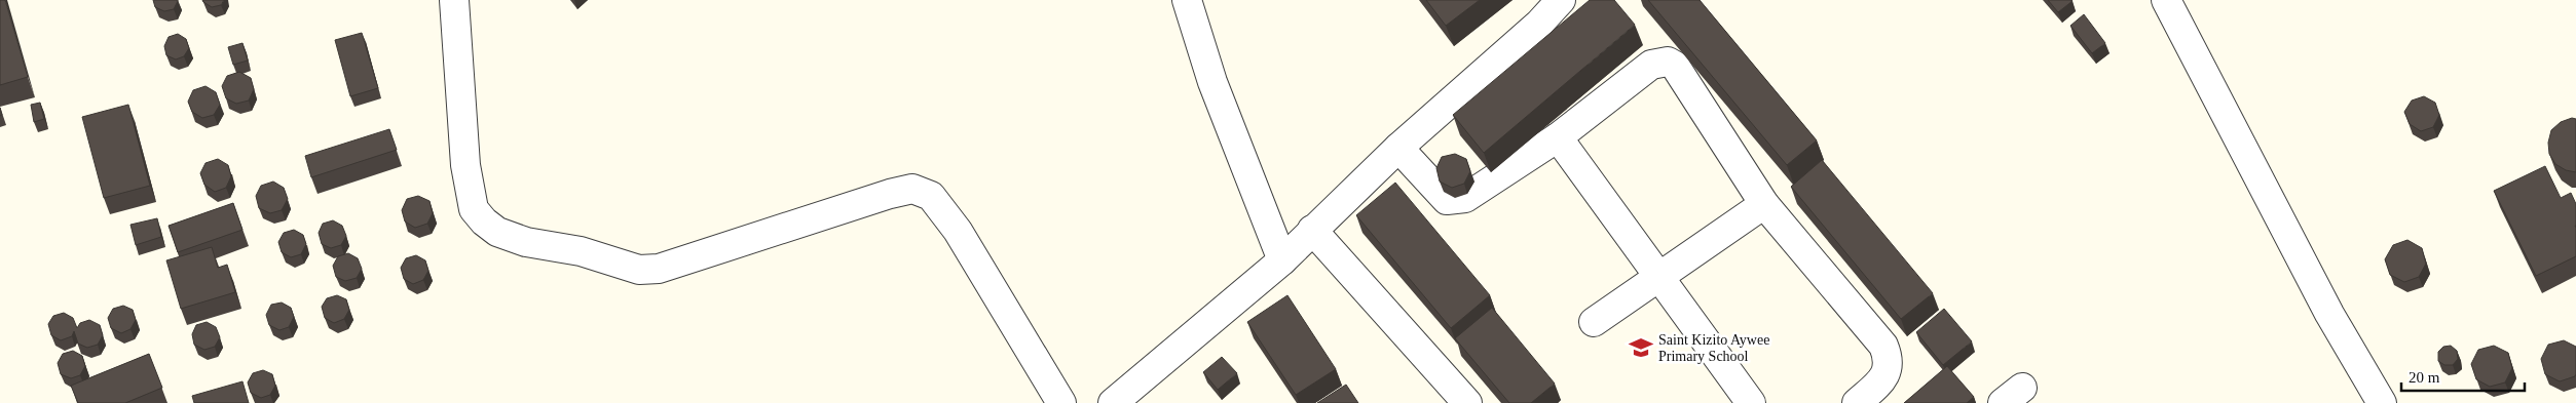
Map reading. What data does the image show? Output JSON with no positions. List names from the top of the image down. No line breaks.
{"places":{"school or university":["Saint Kizito Aywee Primary School"]},"scale_bar":"20 m"}
